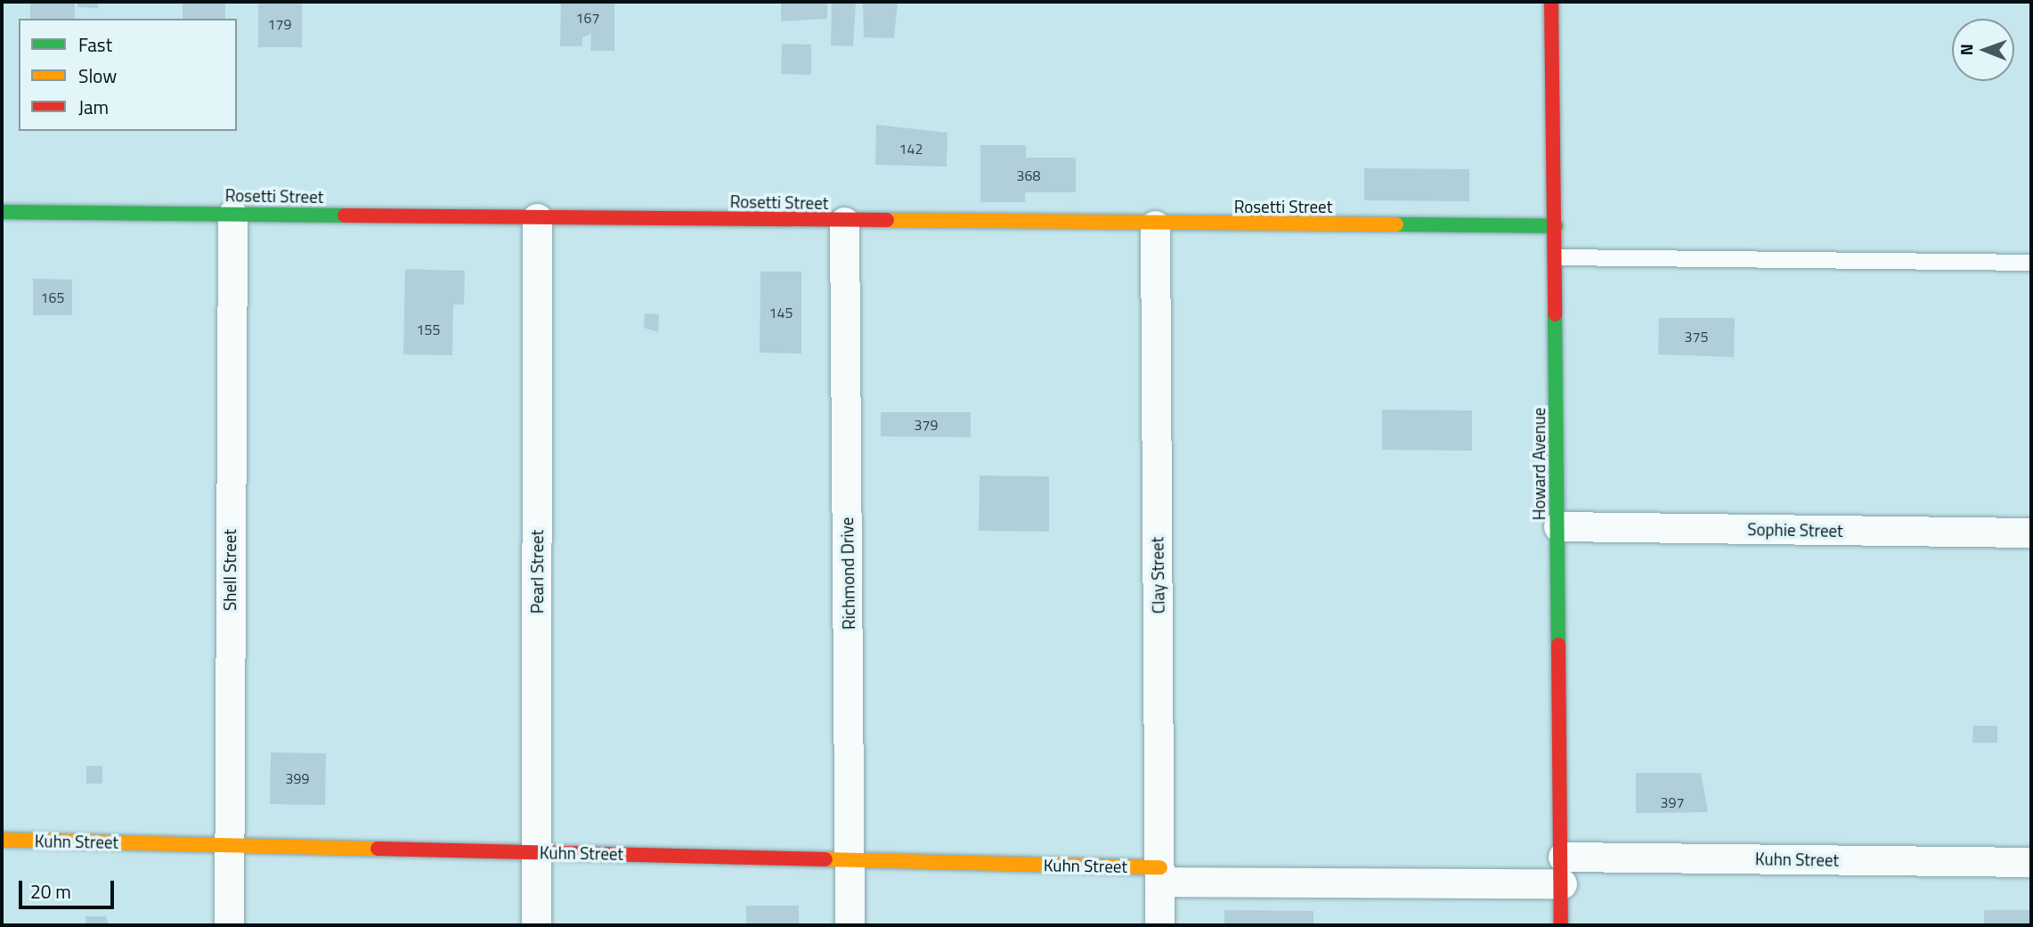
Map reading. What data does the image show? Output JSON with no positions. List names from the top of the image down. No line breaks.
{"streets":{"street":["Rosetti Street","Howard Avenue","Sophie Street","Shell Street","Pearl Street","Richmond Drive","Clay Street","Kuhn Street"]},"crossings":[["Rosetti Street","Howard Avenue"],["Rosetti Street","Shell Street"],["Rosetti Street","Pearl Street"],["Rosetti Street","Richmond Drive"],["Rosetti Street","Clay Street"],["Howard Avenue","Sophie Street"],["Howard Avenue","Kuhn Street"],["Shell Street","Kuhn Street"],["Pearl Street","Kuhn Street"],["Richmond Drive","Kuhn Street"],["Clay Street","Kuhn Street"]],"house_numbers":["167","179","142","368","165","145","155","375","379","399","397"],"legend":["Fast","Slow","Jam"],"scale_bar":"20 m","north":"left"}
